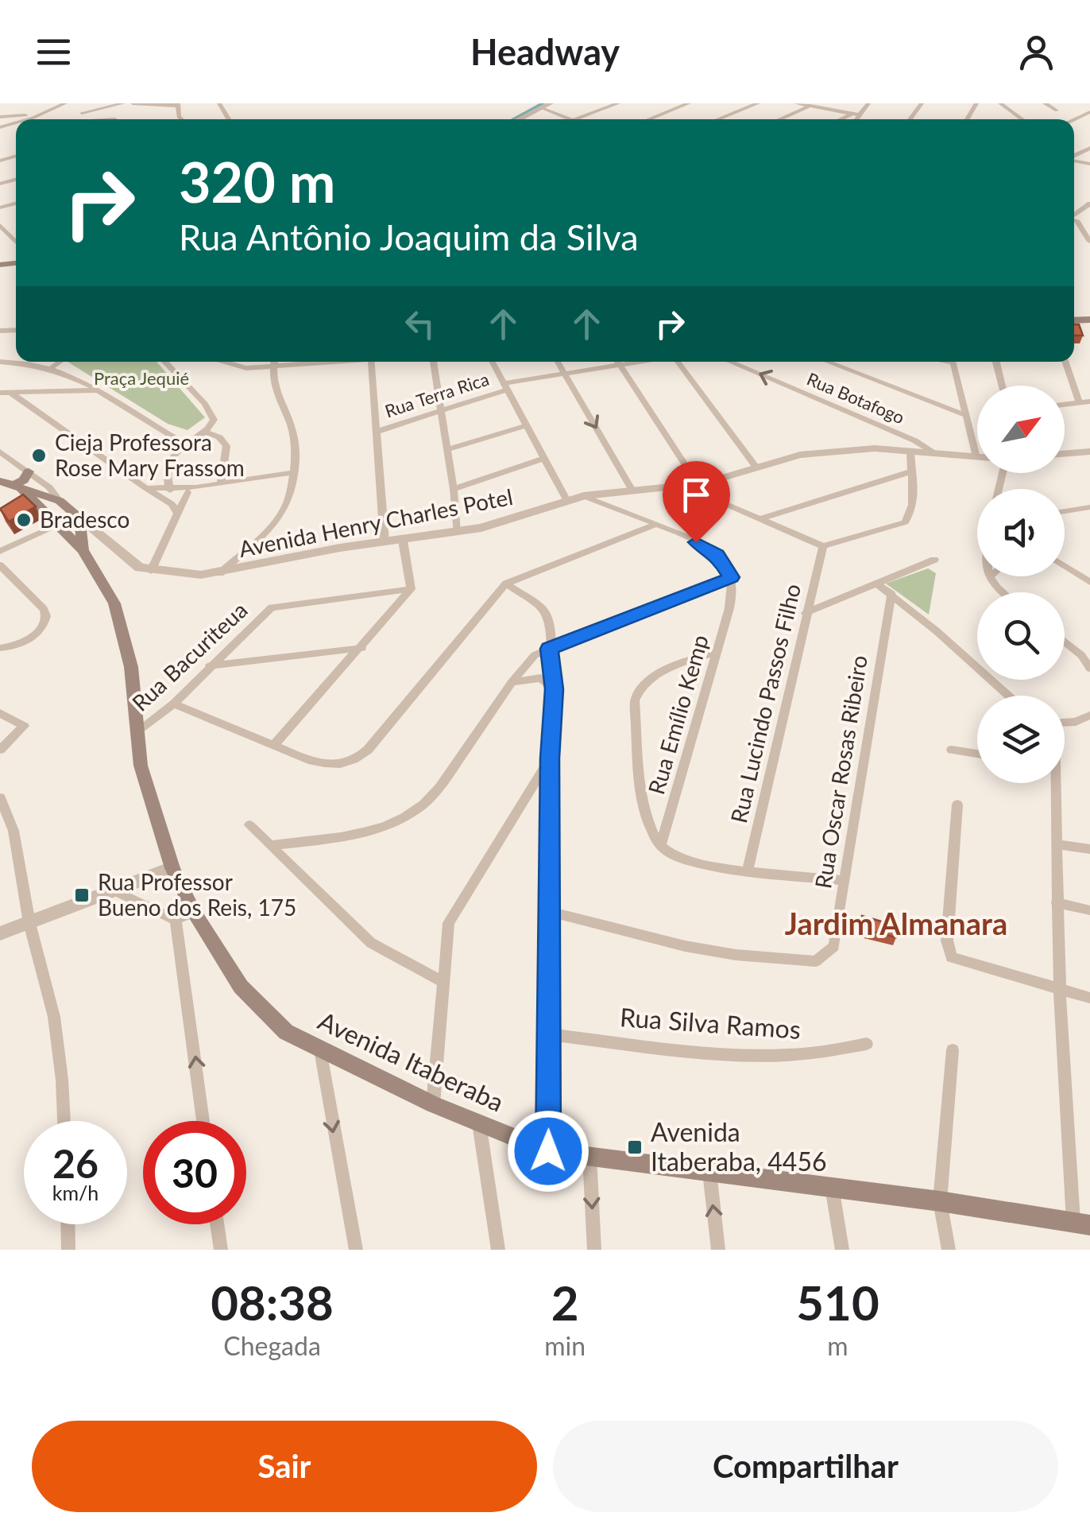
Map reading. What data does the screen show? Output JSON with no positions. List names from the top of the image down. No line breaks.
{"streets":{"main road":["Avenida Itaberaba"],"street":["Rua Terra Rica","Rua Botafogo","Avenida Henry Charles Potel","Rua Bacuriteua","Rua Lucindo Passos Filho","Rua Emílio Kemp","Rua Oscar Rosas Ribeiro","Rua Silva Ramos"]},"crossings":[["Rua Botafogo","Avenida Henry Charles Potel"],["Avenida Henry Charles Potel","Avenida Itaberaba"],["Rua Bacuriteua","Avenida Itaberaba"]],"districts":["Jardim Almanara"],"parks":["Praça Jequié"],"places":{"other":["Cieja Professora Rose Mary Frassom","Bradesco"],"transit":["Rua Professor Bueno dos Reis, 175","Avenida Itaberaba, 4456"]},"north":"top right","page":{"header":"Headway","turn":["320 m","Rua Antônio Joaquim da Silva"],"speed":"26 km/h","limit":"30","eta":["08:38","Chegada","2","min","510","m"],"buttons":["Sair","Compartilhar"]}}
